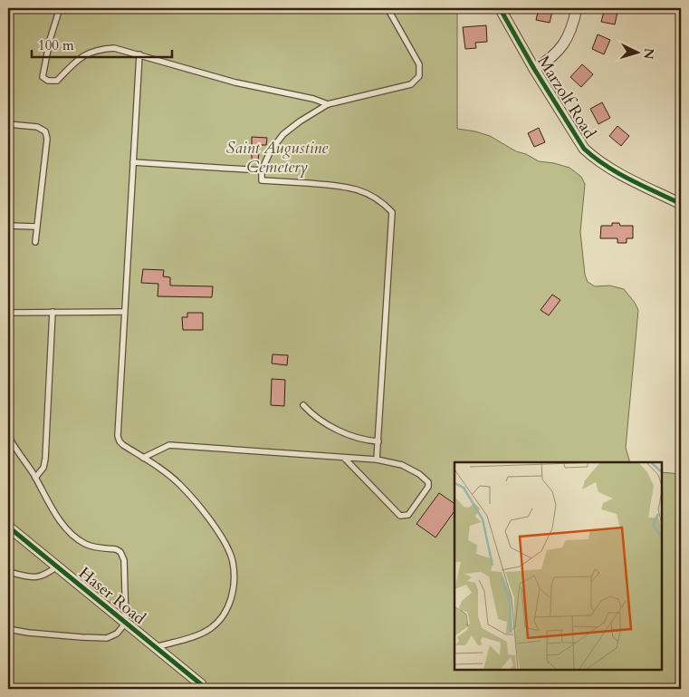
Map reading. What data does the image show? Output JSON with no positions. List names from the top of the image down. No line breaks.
{"streets":{"street":["Marzolf Road","Haser Road"]},"parks":["Saint Augustine Cemetery"],"scale_bar":"100 m","north":"right"}
